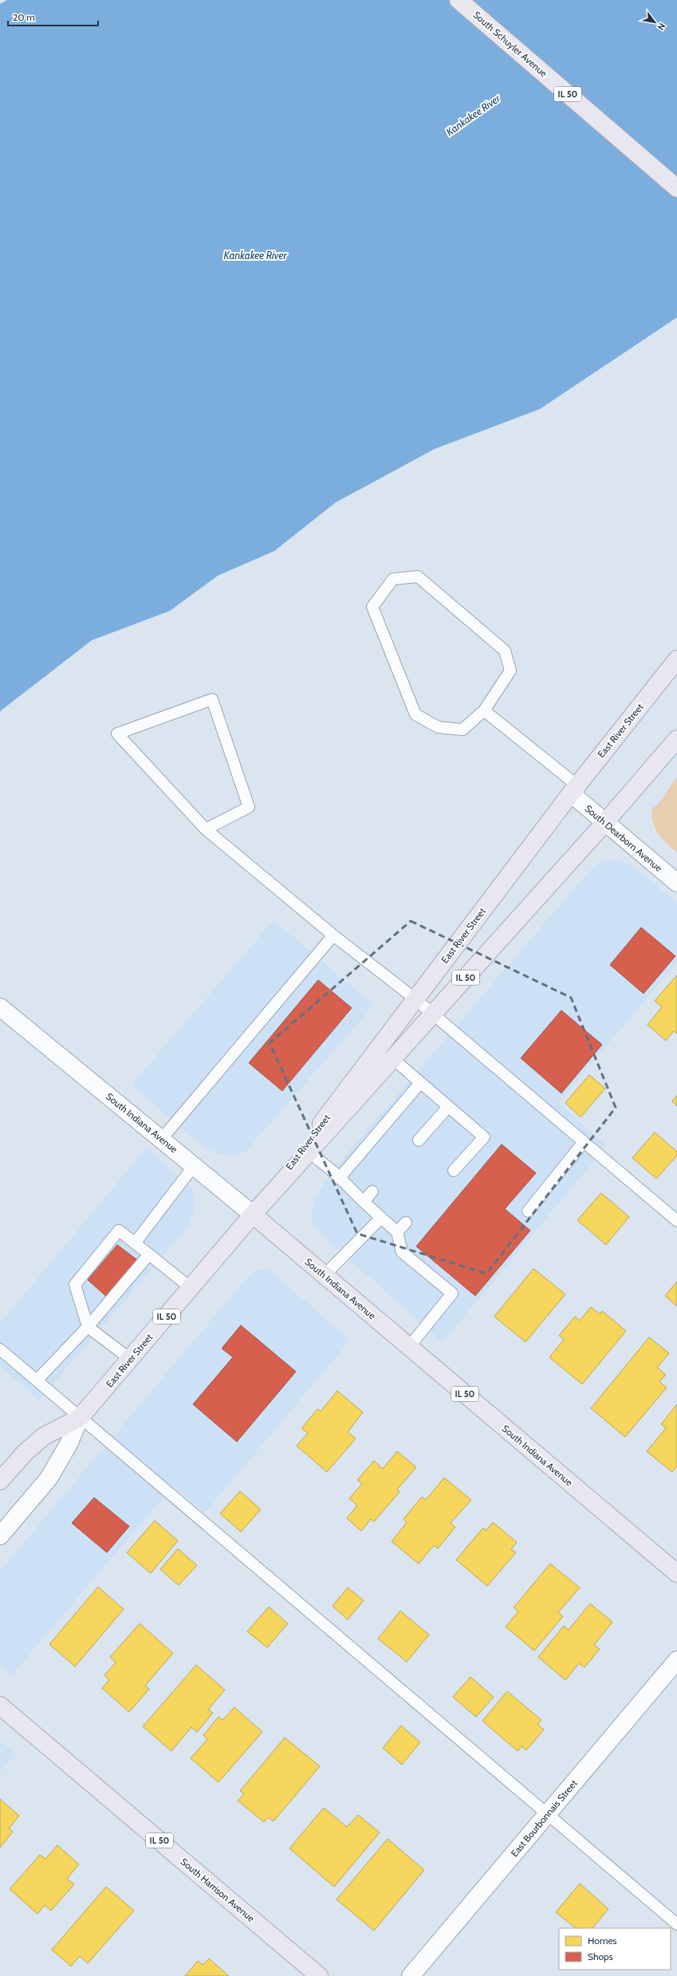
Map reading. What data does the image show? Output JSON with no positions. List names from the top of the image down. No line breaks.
{"streets":{"main road":["South Schuyler Avenue","IL 50","East River Street","South Indiana Avenue","South Harrison Avenue"],"street":["South Dearborn Avenue","East Bourbonnais Street"]},"crossings":[["East River Street","South Dearborn Avenue"],["East River Street","South Indiana Avenue"]],"water":["Kankakee River"],"legend":["Homes","Shops"],"scale_bar":"20 m","north":"bottom right"}
